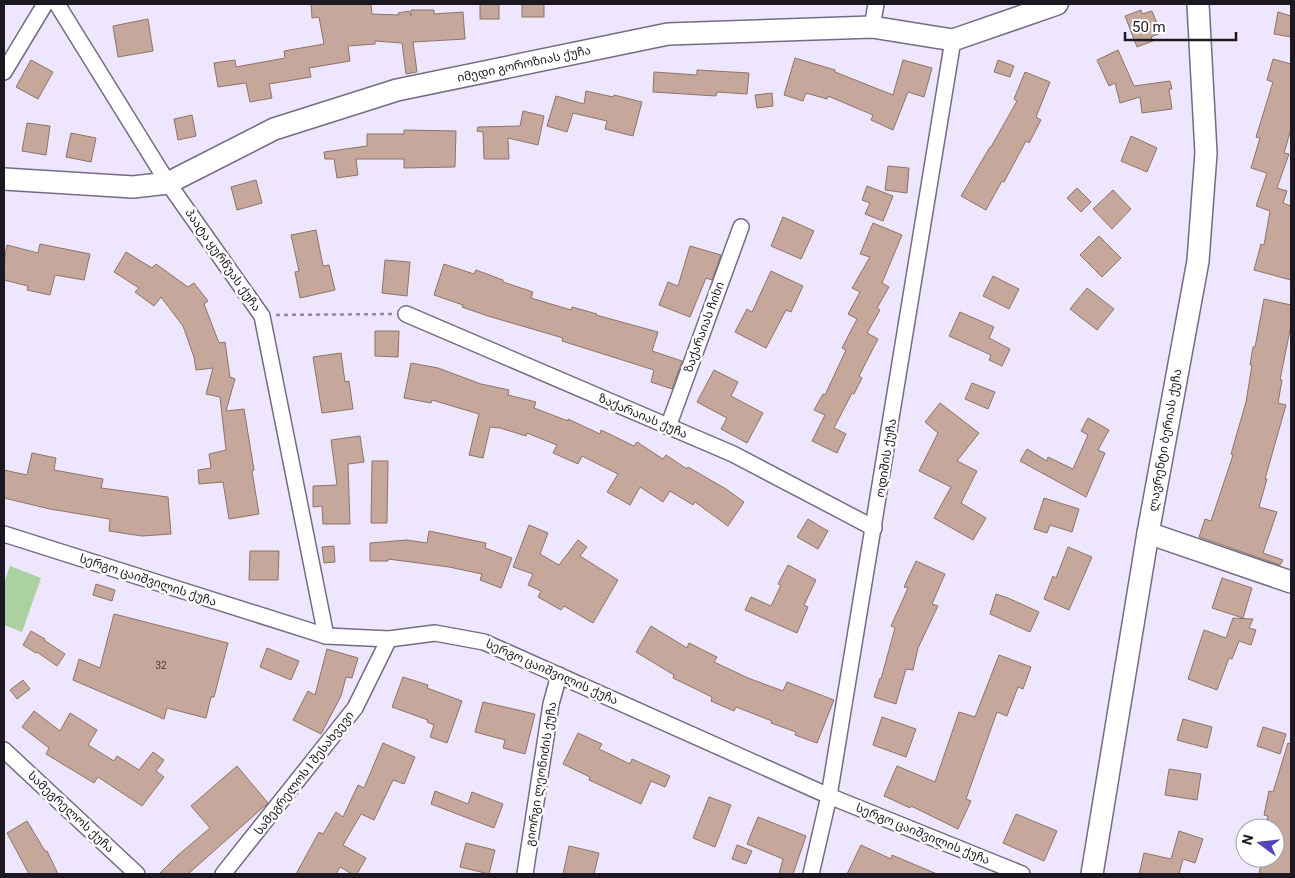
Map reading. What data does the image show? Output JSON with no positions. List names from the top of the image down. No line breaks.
{"streets":{"street":["იმედი გოროზიას ქუჩა","პაატა ყურწუას ქუჩა","ზაქარაიას ჩიხი","ზაქარაიას ქუჩა","ლავრენტი ბერიას ქუჩა","ოდიშის ქუჩა","სერგო ცაიშვილის ქუჩა","სამეგრელოს I შესახვევი","გიორგი ლეონიძის ქუჩა","სამეგრელოს ქუჩა"]},"crossings":[["იმედი გოროზიას ქუჩა","პაატა ყურწუას ქუჩა"],["იმედი გოროზიას ქუჩა","ოდიშის ქუჩა"],["პაატა ყურწუას ქუჩა","სერგო ცაიშვილის ქუჩა"],["ზაქარაიას ჩიხი","ზაქარაიას ქუჩა"],["ზაქარაიას ქუჩა","ოდიშის ქუჩა"],["ოდიშის ქუჩა","სერგო ცაიშვილის ქუჩა"],["სერგო ცაიშვილის ქუჩა","სამეგრელოს I შესახვევი"],["სერგო ცაიშვილის ქუჩა","გიორგი ლეონიძის ქუჩა"]],"house_numbers":["32"],"scale_bar":"50 m","north":"left"}
